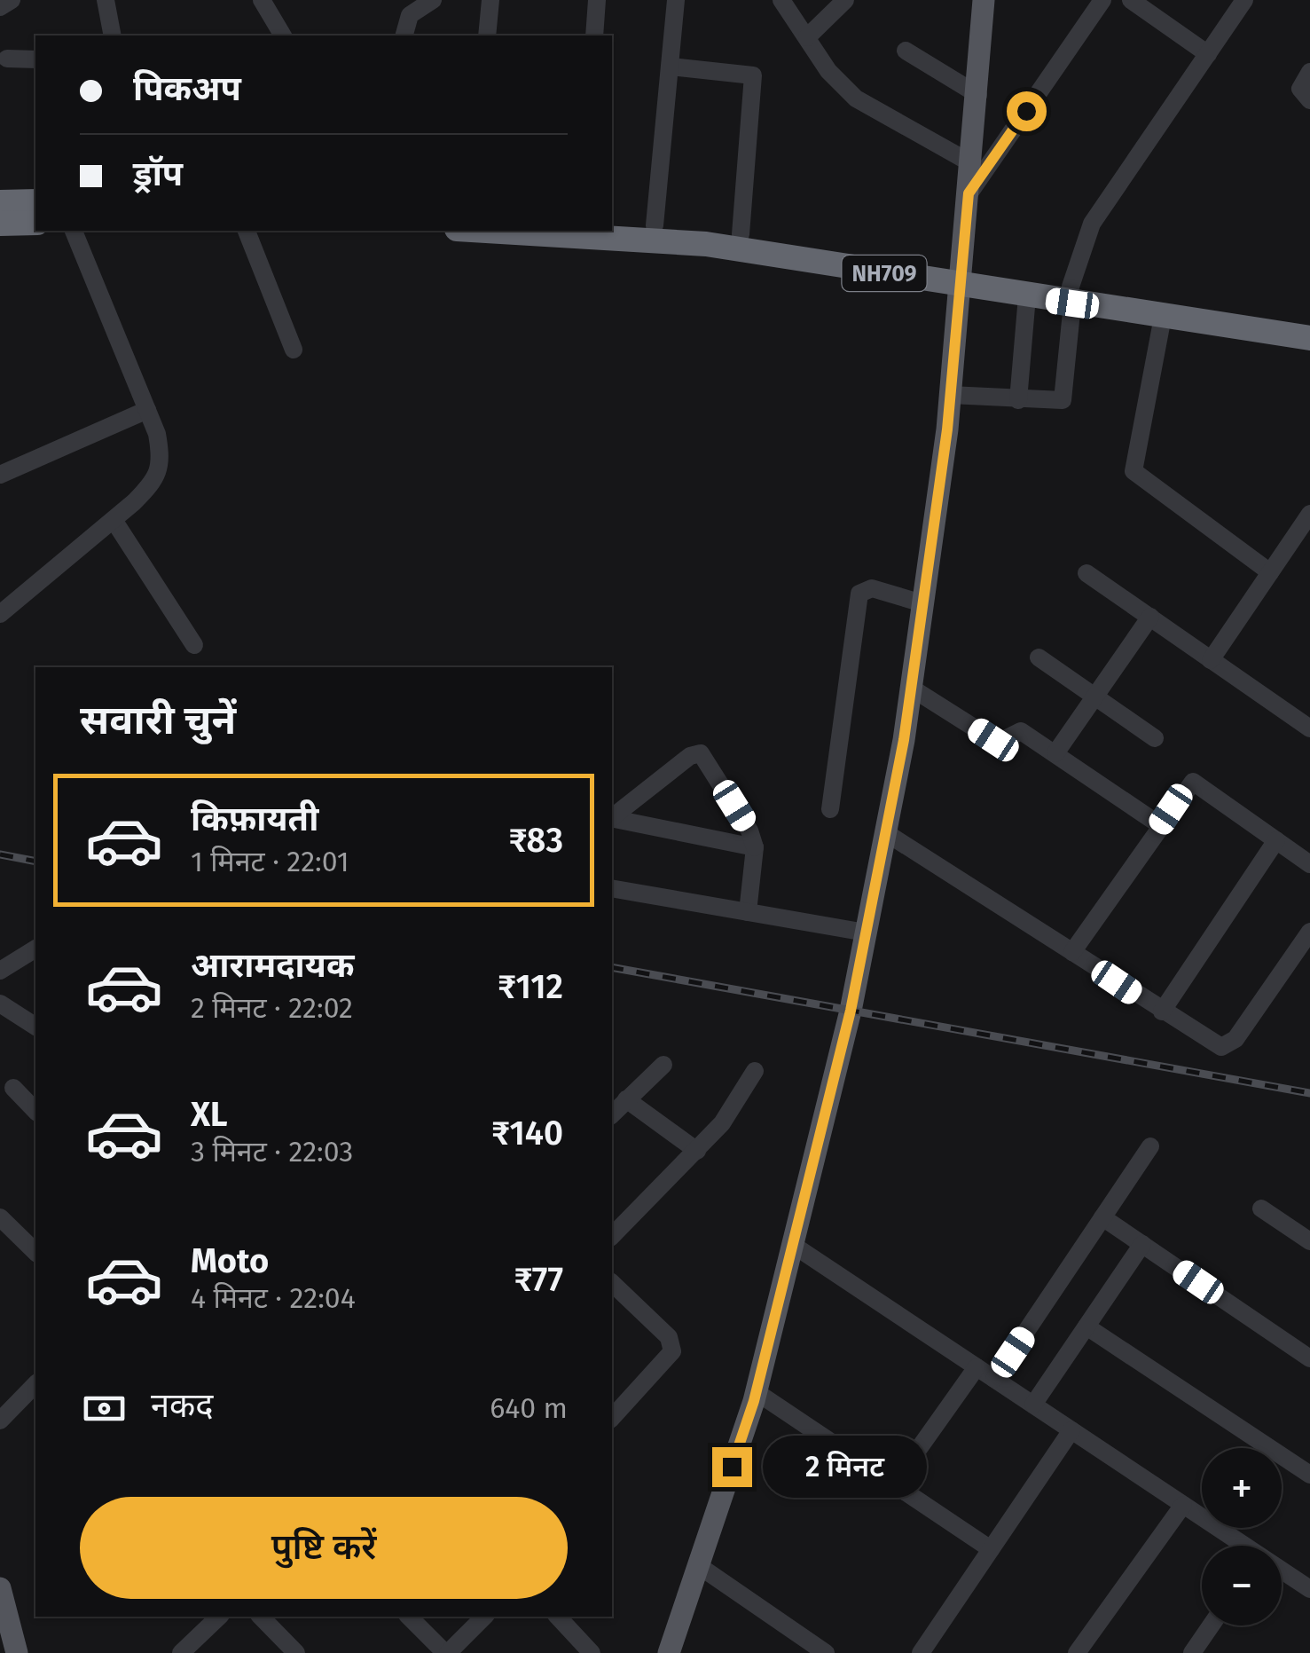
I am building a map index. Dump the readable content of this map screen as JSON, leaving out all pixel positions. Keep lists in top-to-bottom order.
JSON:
{
  "streets": {
    "highway": ["NH709"]
  },
  "page": {
    "banner": ["पिकअप", "ड्रॉप"],
    "heading": "सवारी चुनें",
    "list": [
      {
        "name": "किफ़ायती",
        "note": "1 मिनट · 22:01",
        "value": "₹83"
      },
      {
        "name": "आरामदायक",
        "note": "2 मिनट · 22:02",
        "value": "₹112"
      },
      {
        "name": "XL",
        "note": "3 मिनट · 22:03",
        "value": "₹140"
      },
      {
        "name": "Moto",
        "note": "4 मिनट · 22:04",
        "value": "₹77"
      }
    ],
    "pay": ["नकद", "640 m"],
    "bubble": "2 मिनट",
    "map_buttons": ["+", "−"],
    "buttons": "पुष्टि करें"
  }
}
